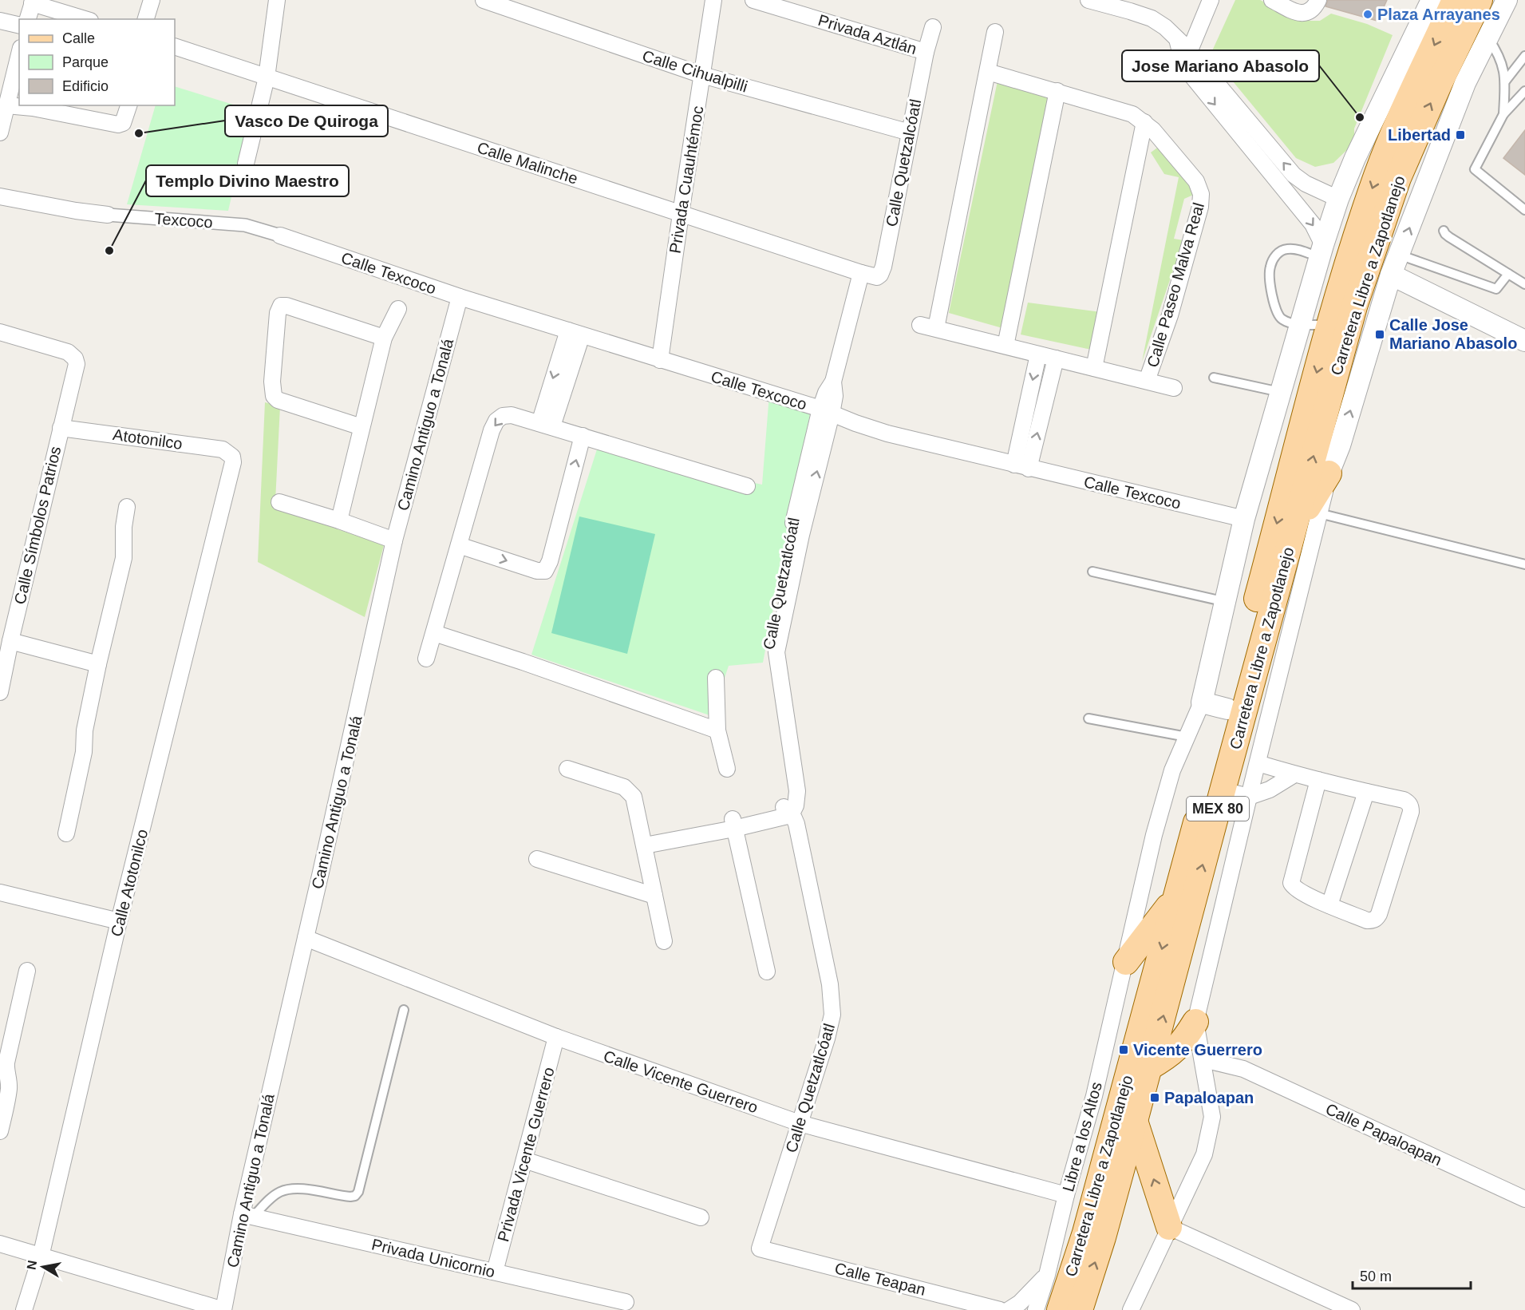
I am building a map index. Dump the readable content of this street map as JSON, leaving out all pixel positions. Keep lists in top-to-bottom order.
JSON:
{
  "streets": {
    "main road": ["Carretera Libre a Zapotlanejo", "MEX 80"],
    "street": [
      "Privada Aztlán",
      "Calle Cihualpilli",
      "Calle Malinche",
      "Calle Quetzalcóatl",
      "Privada Cuauhtémoc",
      "Texcoco",
      "Calle Texcoco",
      "Calle Paseo Malva Real",
      "Camino Antiguo a Tonalá",
      "Atotonilco",
      "Calle Símbolos Patrios",
      "Calle Quetzatlcóatl",
      "Calle Atotonilco",
      "Calle Vicente Guerrero",
      "Calle Papaloapan",
      "Libre a los Altos",
      "Privada Vicente Guerrero",
      "Privada Unicornio",
      "Calle Teapan"
    ]
  },
  "crossings": [
    ["Privada Aztlán", "Calle Quetzalcóatl"],
    ["Calle Cihualpilli", "Calle Quetzalcóatl"],
    ["Calle Cihualpilli", "Privada Cuauhtémoc"],
    ["Calle Malinche", "Calle Quetzalcóatl"],
    ["Calle Malinche", "Privada Cuauhtémoc"],
    ["Calle Malinche", "Calle Quetzatlcóatl"],
    ["Privada Cuauhtémoc", "Calle Texcoco"],
    ["Texcoco", "Calle Texcoco"],
    ["Calle Texcoco", "Carretera Libre a Zapotlanejo"],
    ["Calle Texcoco", "Camino Antiguo a Tonalá"],
    ["Calle Texcoco", "Calle Quetzatlcóatl"],
    ["Carretera Libre a Zapotlanejo", "Libre a los Altos"],
    ["Camino Antiguo a Tonalá", "Calle Vicente Guerrero"],
    ["Camino Antiguo a Tonalá", "Privada Unicornio"],
    ["Atotonilco", "Calle Símbolos Patrios"],
    ["Atotonilco", "Calle Atotonilco"],
    ["Calle Quetzatlcóatl", "Calle Vicente Guerrero"],
    ["Calle Quetzatlcóatl", "Calle Teapan"],
    ["Calle Vicente Guerrero", "Libre a los Altos"],
    ["Calle Vicente Guerrero", "Privada Vicente Guerrero"],
    ["Privada Vicente Guerrero", "Privada Unicornio"]
  ],
  "places": {
    "other": [
      "Plaza Arrayanes",
      "Jose Mariano Abasolo",
      "Vasco De Quiroga",
      "Templo Divino Maestro"
    ],
    "transit": [
      "Libertad",
      "Calle Jose Mariano Abasolo",
      "Vicente Guerrero",
      "Papaloapan"
    ]
  },
  "legend": ["Calle", "Parque", "Edificio"],
  "scale_bar": "50 m",
  "north": "left"
}
